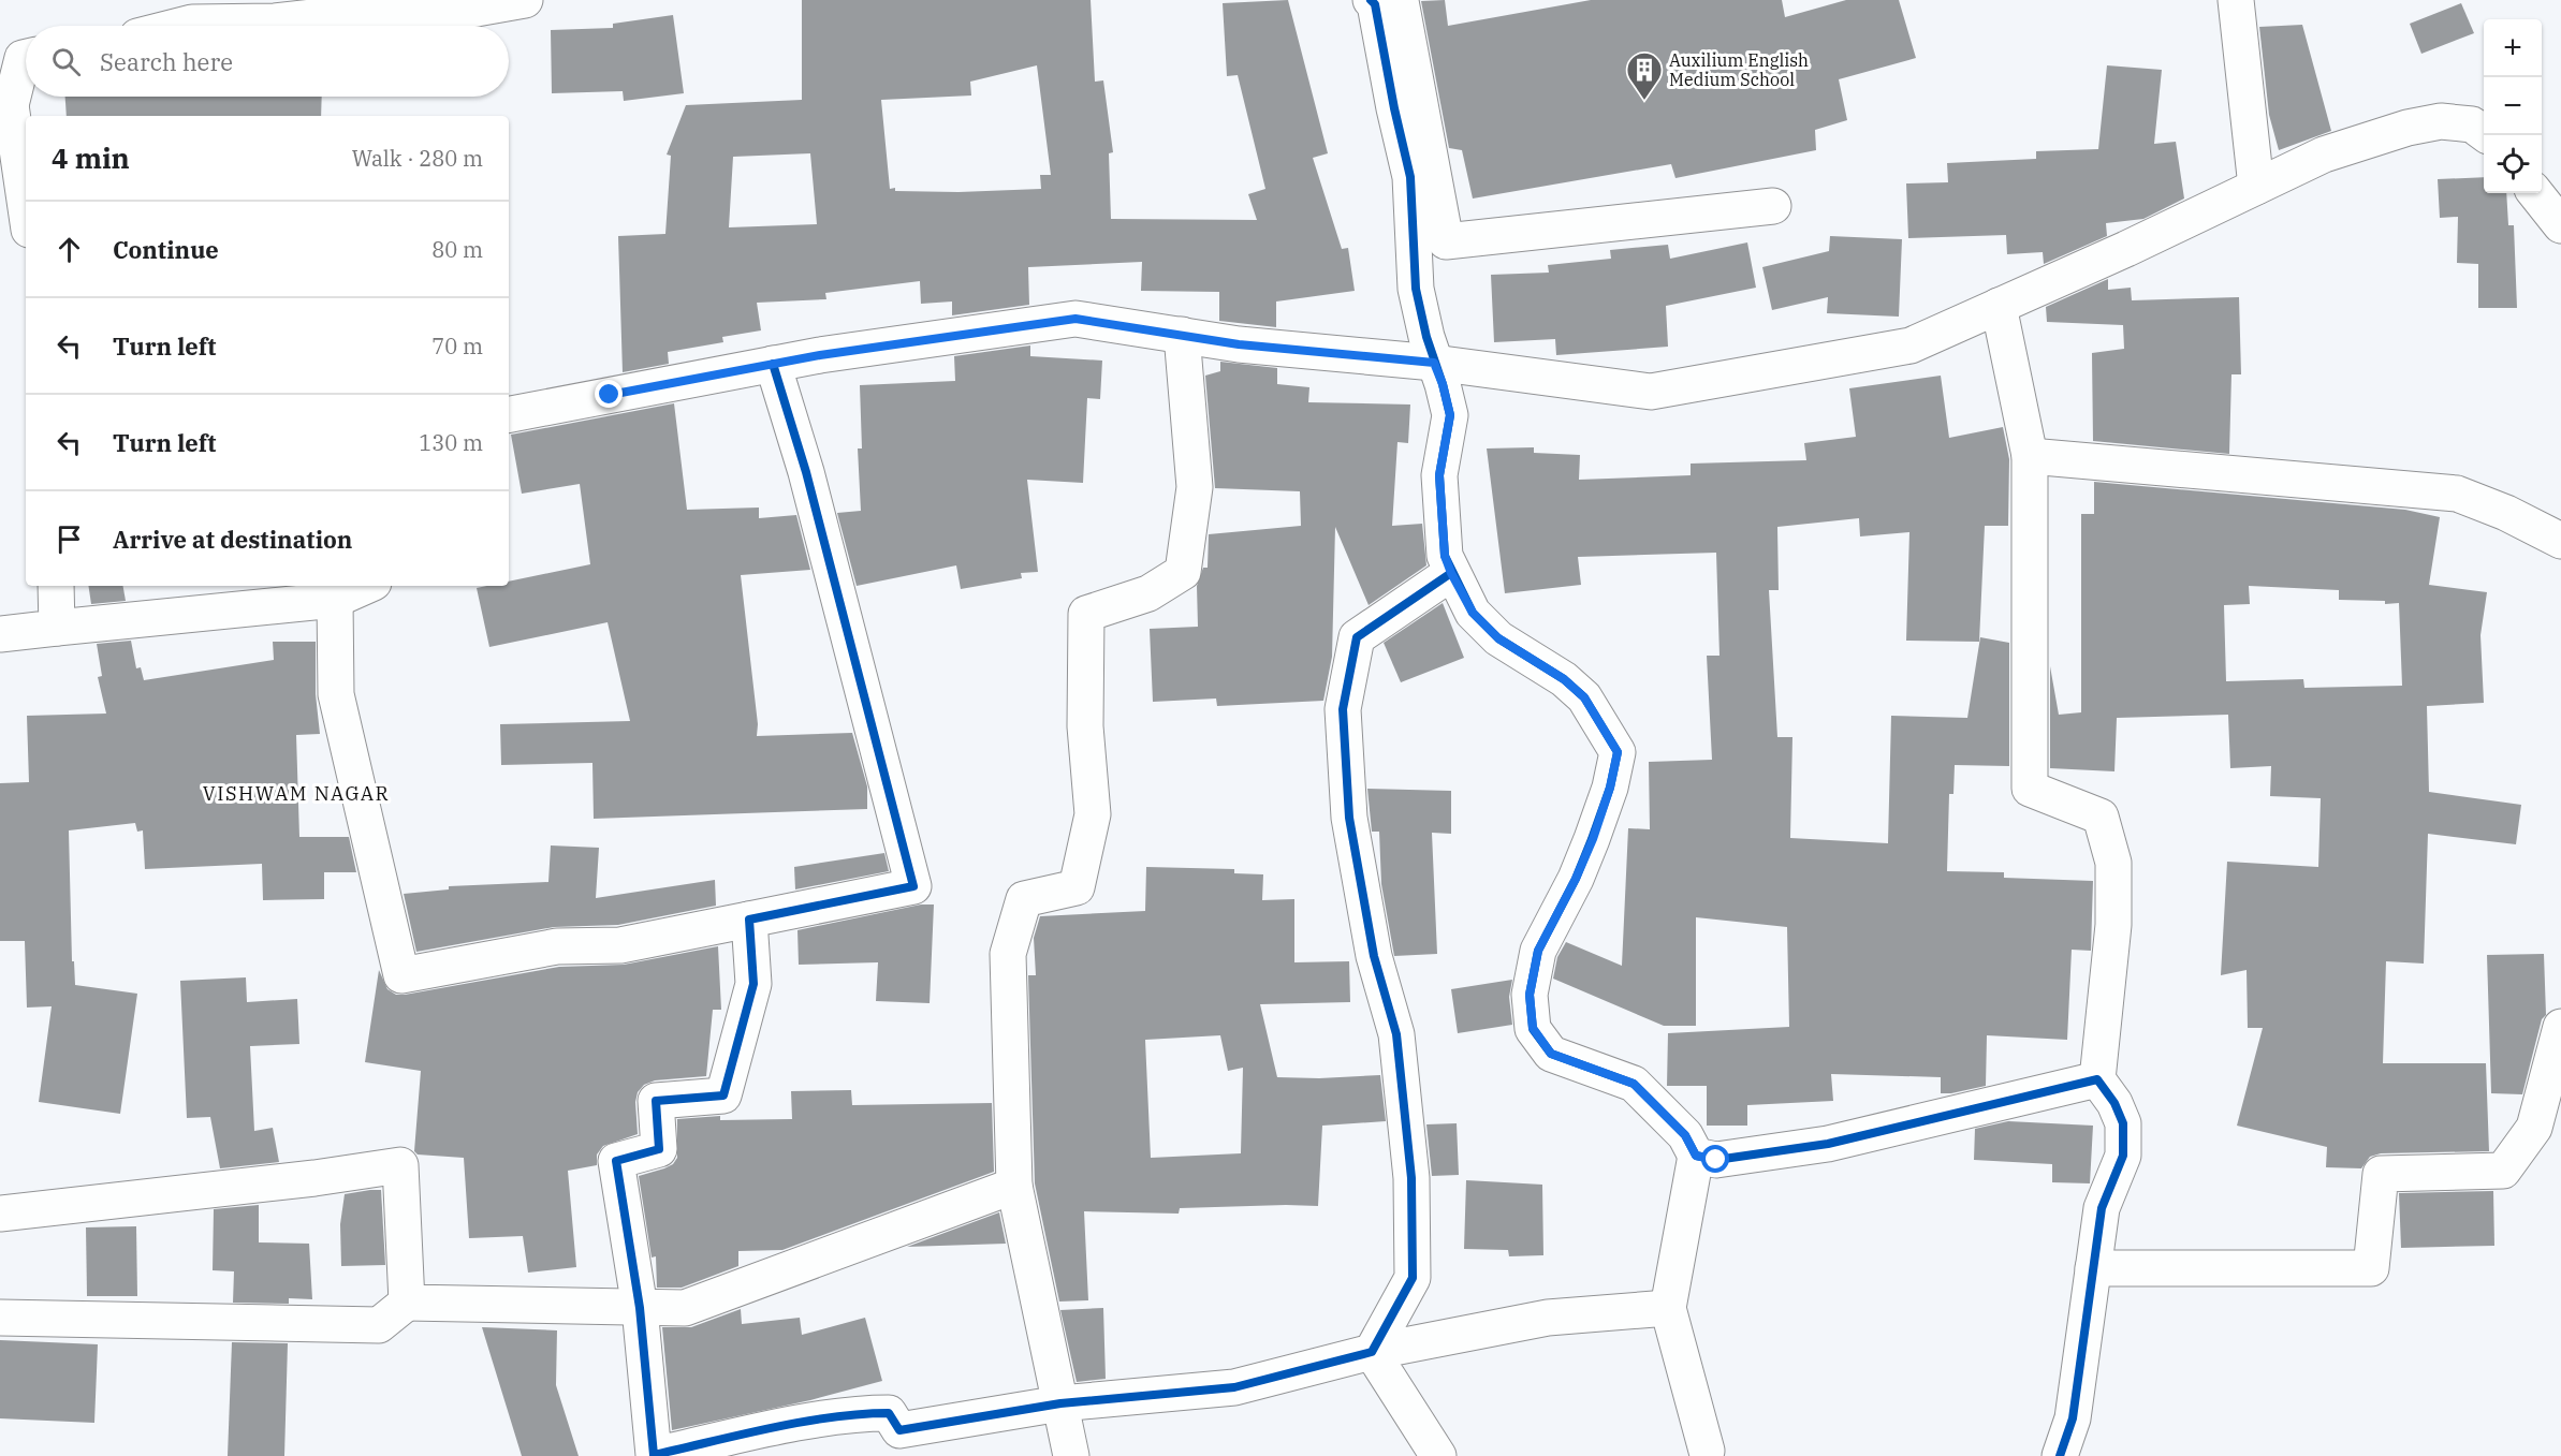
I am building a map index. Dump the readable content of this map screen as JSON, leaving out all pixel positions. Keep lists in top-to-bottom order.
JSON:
{
  "districts": ["VISHWAM NAGAR"],
  "places": {
    "building": ["Auxilium English Medium School"]
  },
  "page": {
    "map_buttons": ["+", "−"],
    "search": "Search here",
    "heading": ["4 min", "Walk · 280 m"],
    "list": [
      ["Continue", "80 m"],
      ["Turn left", "70 m"],
      ["Turn left", "130 m"],
      "Arrive at destination"
    ]
  }
}
